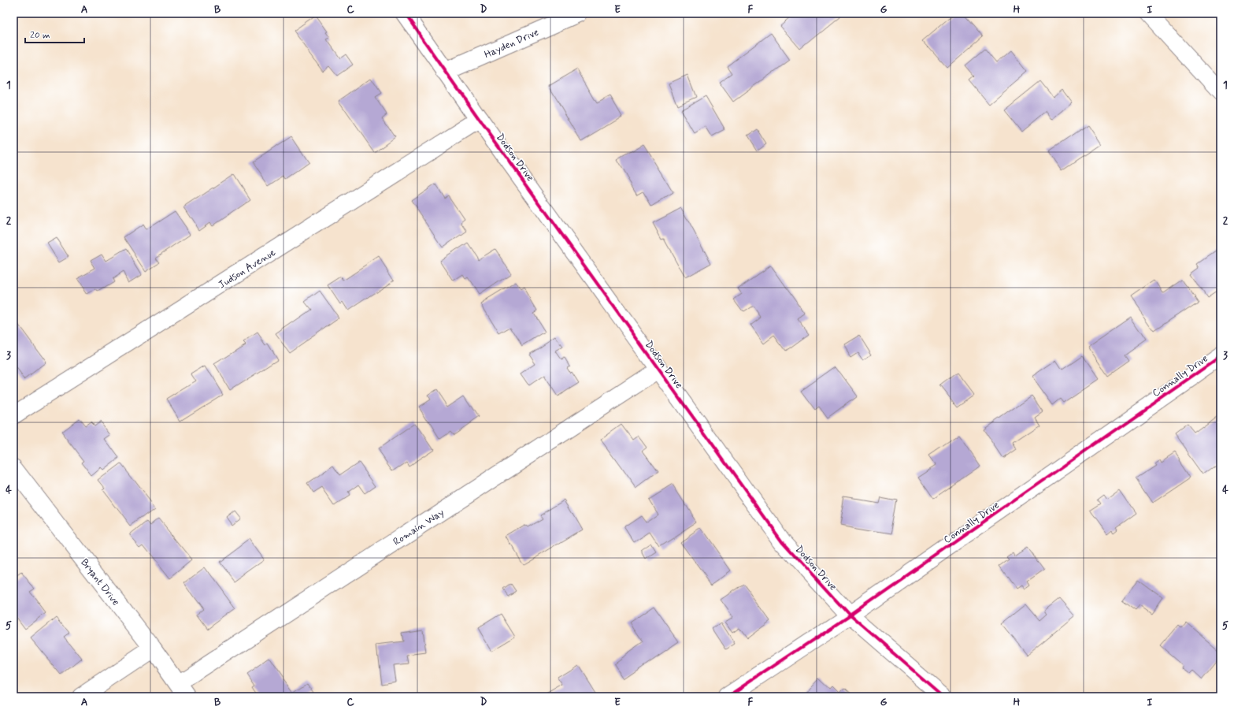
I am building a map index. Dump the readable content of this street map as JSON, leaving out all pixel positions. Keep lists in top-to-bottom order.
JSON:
{
  "streets": {
    "street": [
      "Hayden Drive",
      "Dodson Drive",
      "Judson Avenue",
      "Connally Drive",
      "Romain Way",
      "Bryant Drive"
    ]
  },
  "crossings": [
    ["Hayden Drive", "Dodson Drive"],
    ["Dodson Drive", "Judson Avenue"],
    ["Dodson Drive", "Connally Drive"],
    ["Dodson Drive", "Romain Way"],
    ["Romain Way", "Bryant Drive"]
  ],
  "scale_bar": "20 m",
  "grid": {
    "columns": [
      "A",
      "B",
      "C",
      "D",
      "E",
      "F",
      "G",
      "H",
      "I"
    ],
    "rows": [
      "1",
      "2",
      "3",
      "4",
      "5"
    ]
  }
}
